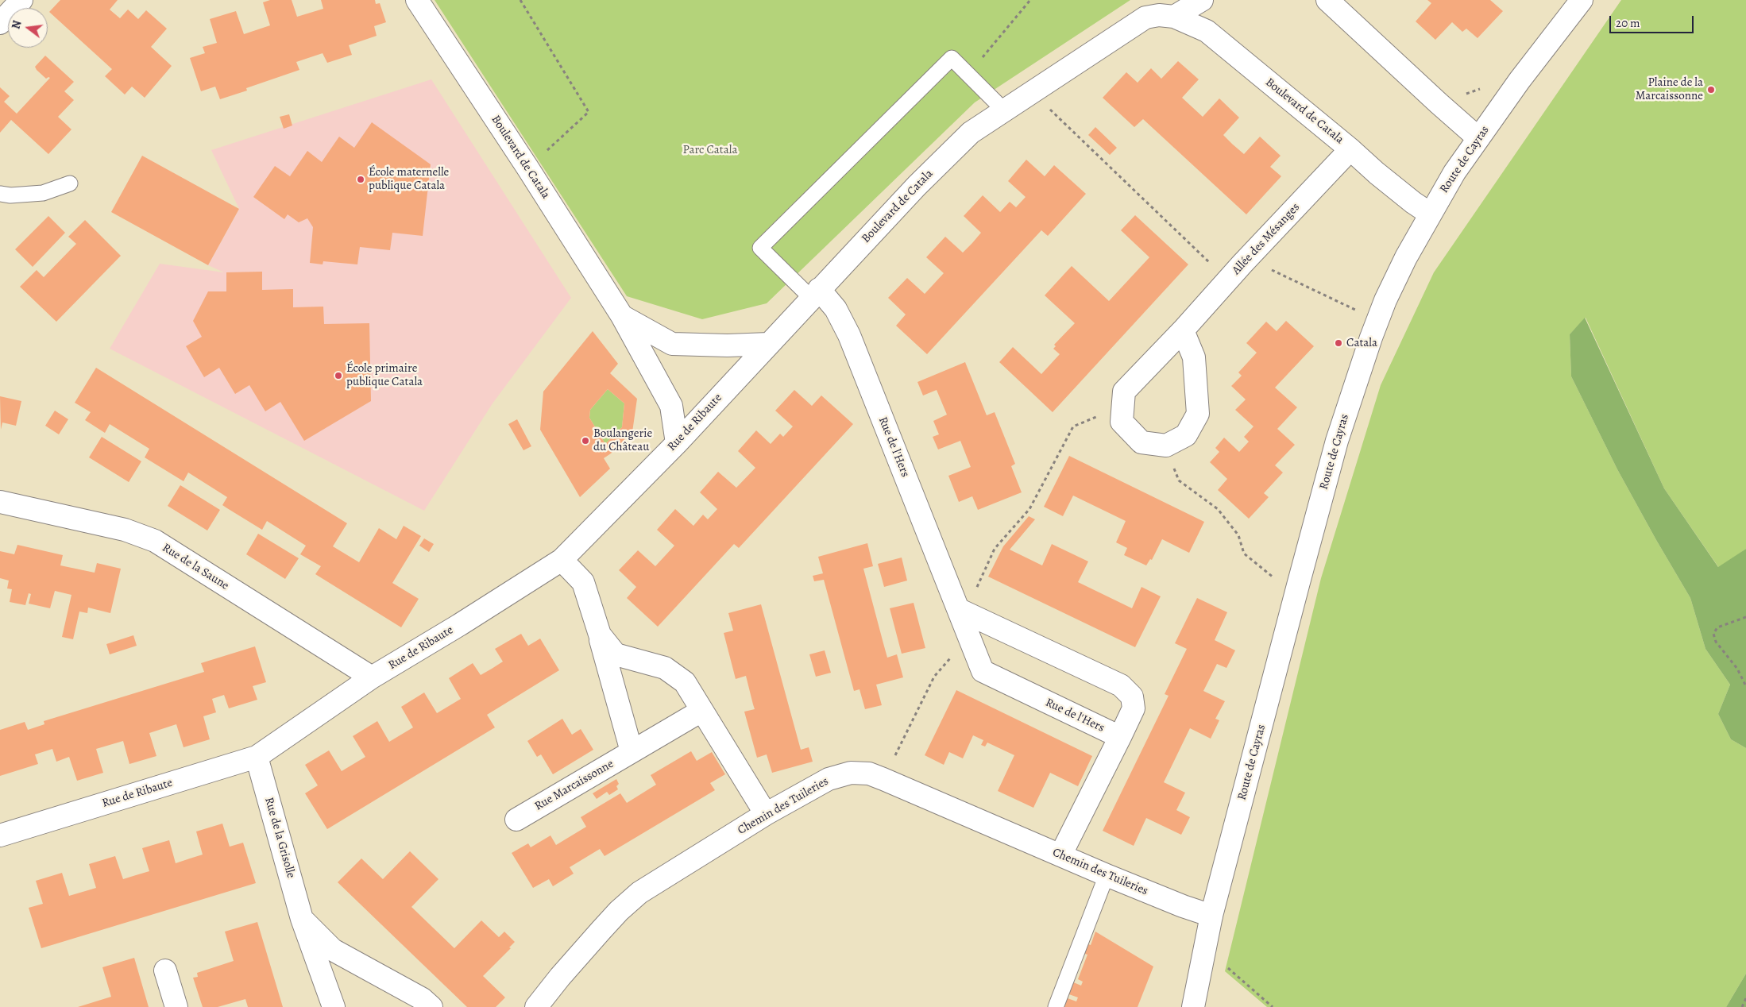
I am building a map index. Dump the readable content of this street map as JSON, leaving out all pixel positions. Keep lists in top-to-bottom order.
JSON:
{
  "streets": {
    "street": [
      "Boulevard de Catala",
      "Route de Cayras",
      "Allée des Mésanges",
      "Rue de Ribaute",
      "Rue de l'Hers",
      "Rue de la Saune",
      "Rue Marcaissonne",
      "Chemin des Tuileries",
      "Rue de la Grisolle"
    ]
  },
  "crossings": [
    ["Boulevard de Catala", "Route de Cayras"],
    ["Boulevard de Catala", "Allée des Mésanges"],
    ["Boulevard de Catala", "Rue de Ribaute"],
    ["Boulevard de Catala", "Rue de l'Hers"],
    ["Route de Cayras", "Chemin des Tuileries"],
    ["Rue de Ribaute", "Rue de la Saune"],
    ["Rue de Ribaute", "Rue de la Grisolle"],
    ["Rue de l'Hers", "Chemin des Tuileries"]
  ],
  "parks": ["Parc Catala"],
  "places": [
    "Plaine de la Marcaissonne",
    "École maternelle publique Catala",
    "Catala",
    "École primaire publique Catala",
    "Boulangerie du Château"
  ],
  "scale_bar": "20 m",
  "north": "left"
}
